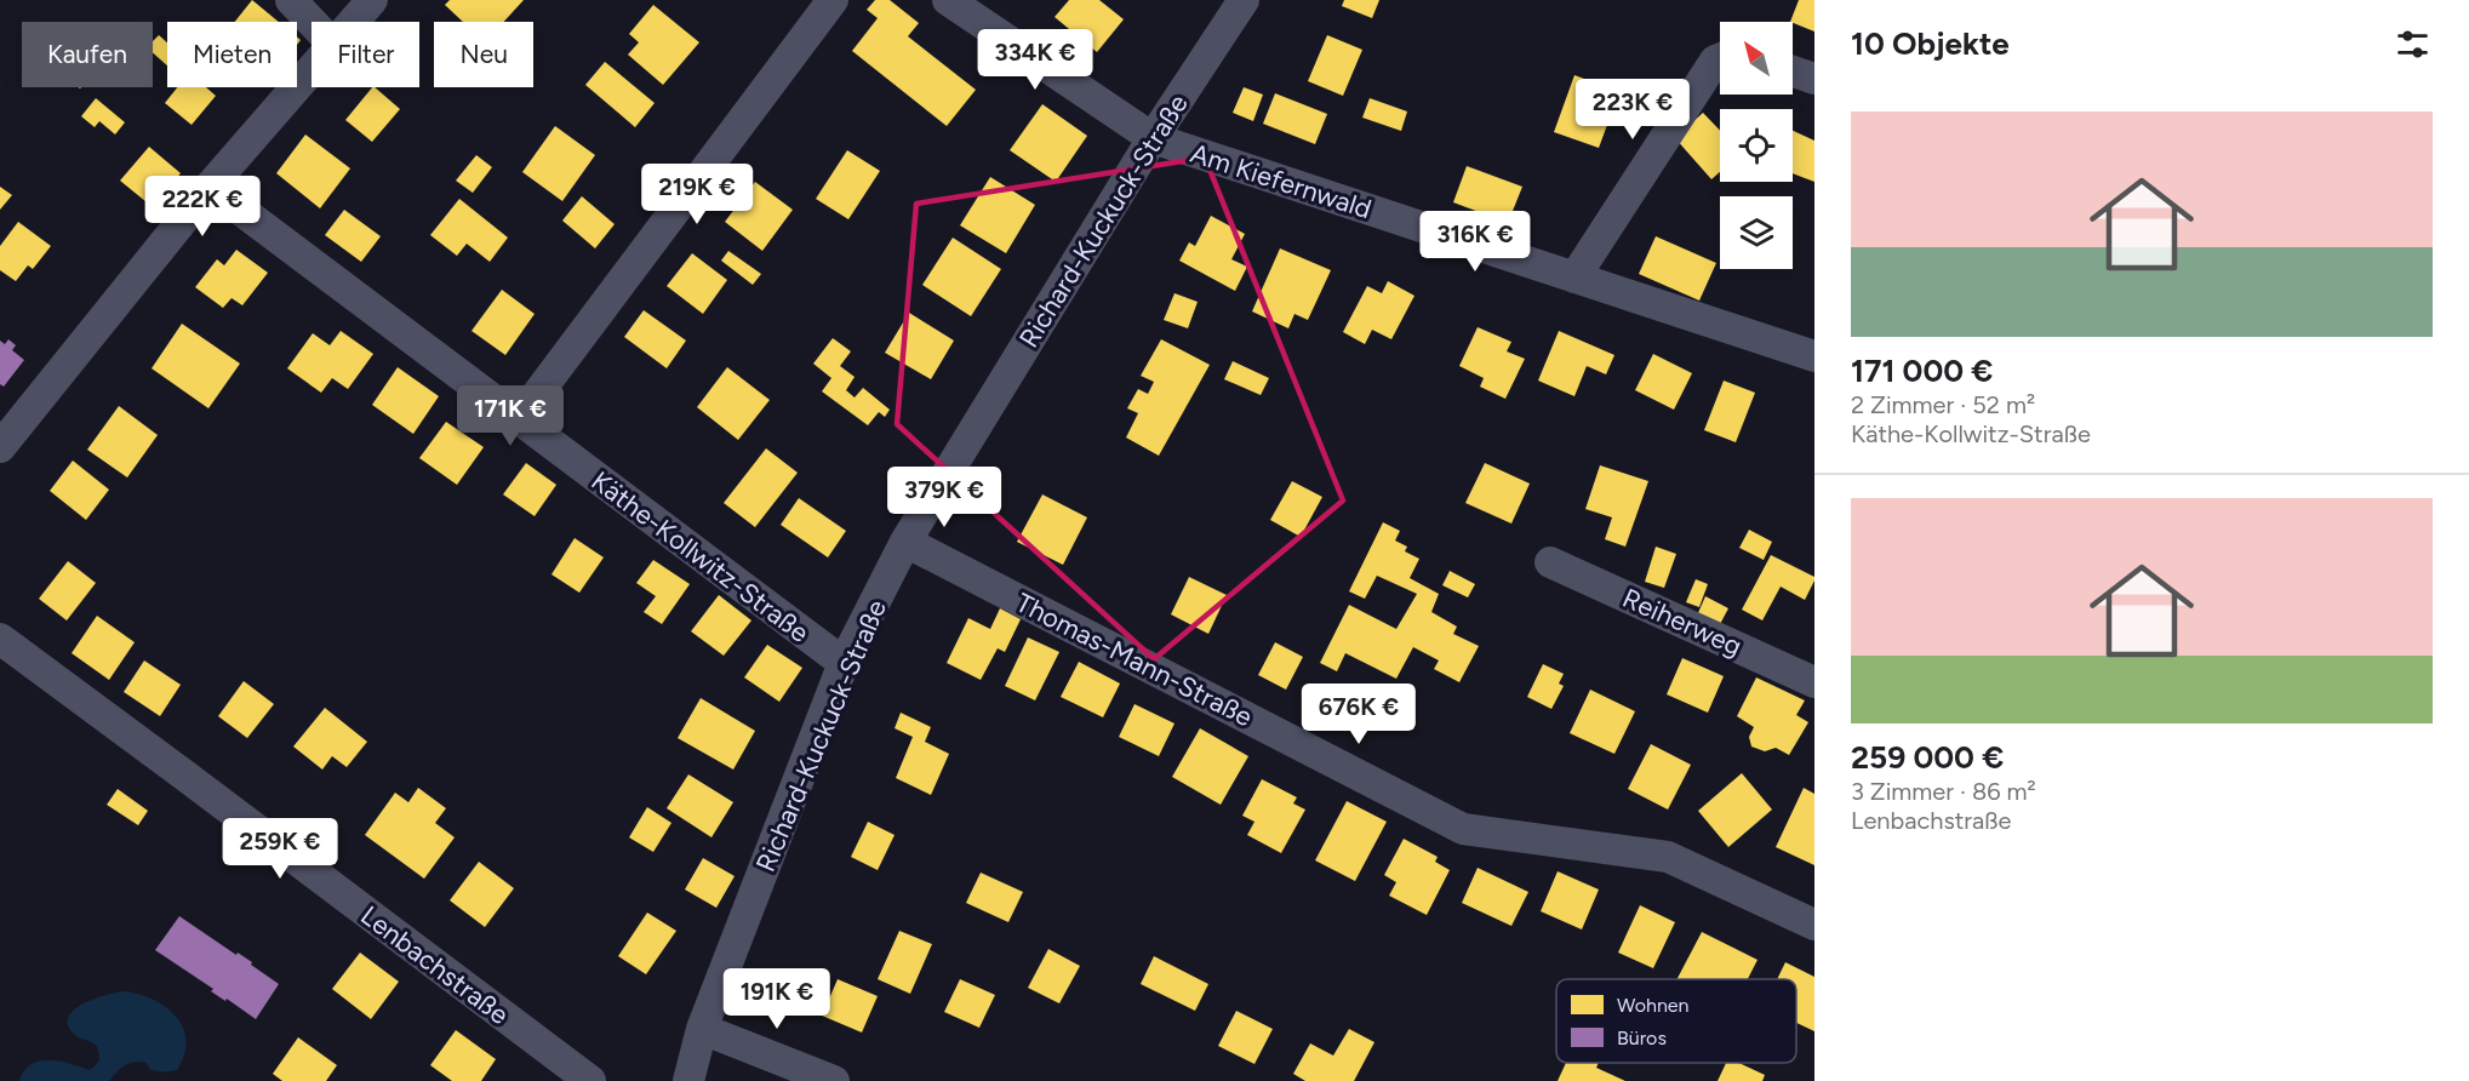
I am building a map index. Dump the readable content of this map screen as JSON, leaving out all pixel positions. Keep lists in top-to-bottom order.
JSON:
{
  "streets": {
    "street": [
      "Am Kiefernwald",
      "Richard-Kuckuck-Straße",
      "Käthe-Kollwitz-Straße",
      "Reiherweg",
      "Thomas-Mann-Straße",
      "Lenbachstraße"
    ]
  },
  "crossings": [
    ["Am Kiefernwald", "Richard-Kuckuck-Straße"],
    ["Richard-Kuckuck-Straße", "Käthe-Kollwitz-Straße"],
    ["Richard-Kuckuck-Straße", "Thomas-Mann-Straße"]
  ],
  "legend": ["Wohnen", "Büros"],
  "north": "top left",
  "page": {
    "heading": "10 Objekte",
    "chip": [
      "Kaufen",
      "Mieten",
      "Filter",
      "Neu"
    ],
    "price": [
      "334K €",
      "223K €",
      "219K €",
      "222K €",
      "316K €",
      "171K €",
      "379K €",
      "676K €",
      "259K €",
      "191K €"
    ],
    "list": [
      {
        "name": "171 000 €",
        "note": "2 Zimmer · 52 m² · Käthe-Kollwitz-Straße"
      },
      {
        "name": "259 000 €",
        "note": "3 Zimmer · 86 m² · Lenbachstraße"
      }
    ]
  }
}
